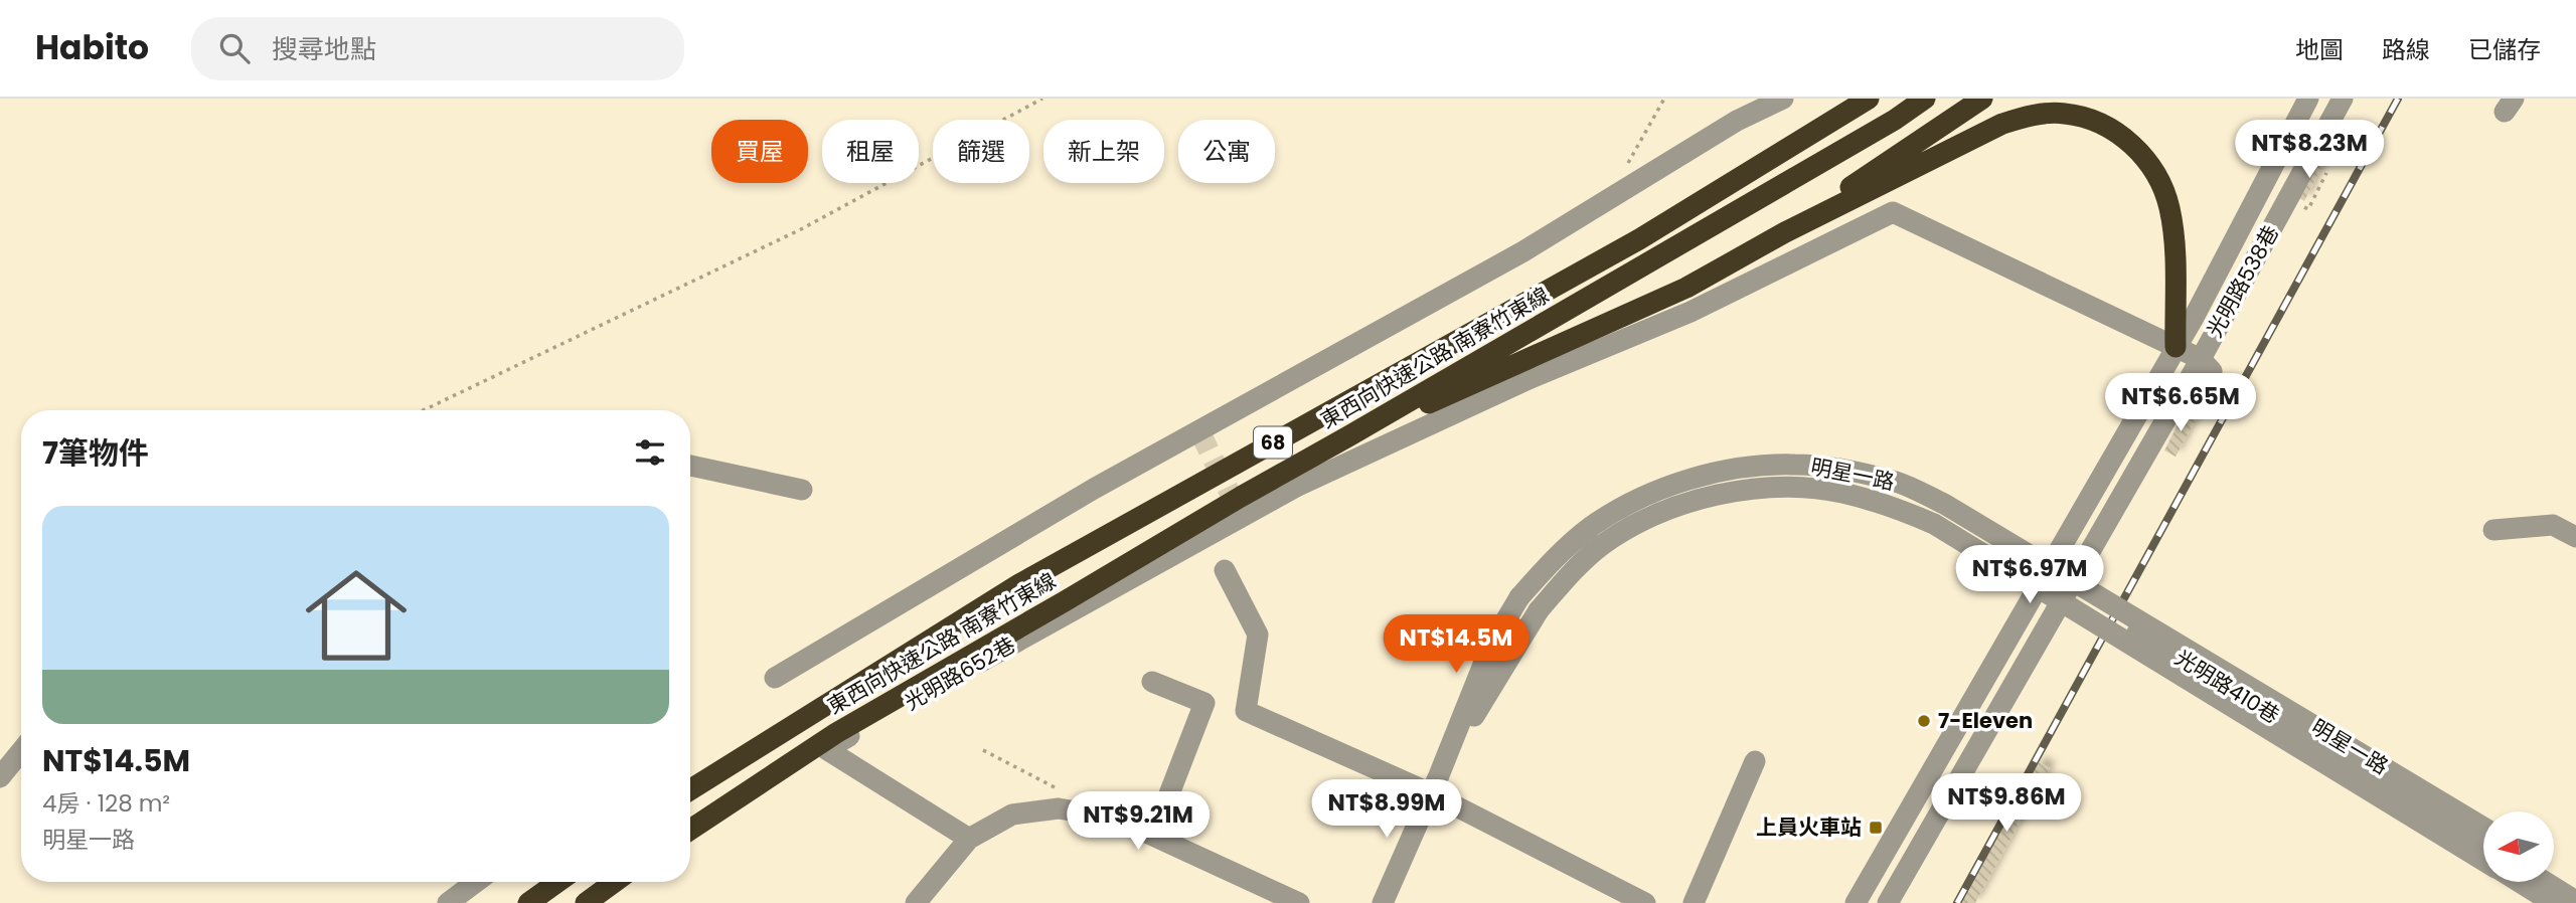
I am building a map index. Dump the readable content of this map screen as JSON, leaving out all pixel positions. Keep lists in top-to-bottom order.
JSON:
{
  "streets": {
    "highway": ["東西向快速公路 南寮竹東線", "68"],
    "street": [
      "光明路538巷",
      "明星一路",
      "光明路652巷",
      "光明路410巷"
    ]
  },
  "crossings": [
    ["光明路538巷", "光明路652巷"]
  ],
  "places": {
    "other": ["7-Eleven"],
    "transit": ["上員火車站"]
  },
  "north": "left",
  "page": {
    "header": "Habito",
    "search": "搜尋地點",
    "nav": ["地圖", "路線", "已儲存"],
    "price": [
      "NT$8.23M",
      "NT$6.65M",
      "NT$6.97M",
      "NT$14.5M",
      "NT$9.86M",
      "NT$8.99M",
      "NT$9.21M"
    ],
    "chip": [
      "買屋",
      "租屋",
      "篩選",
      "新上架",
      "公寓"
    ],
    "heading": "7筆物件",
    "list": [
      {
        "name": "NT$14.5M",
        "note": "4房 · 128 m² · 明星一路"
      }
    ]
  }
}
